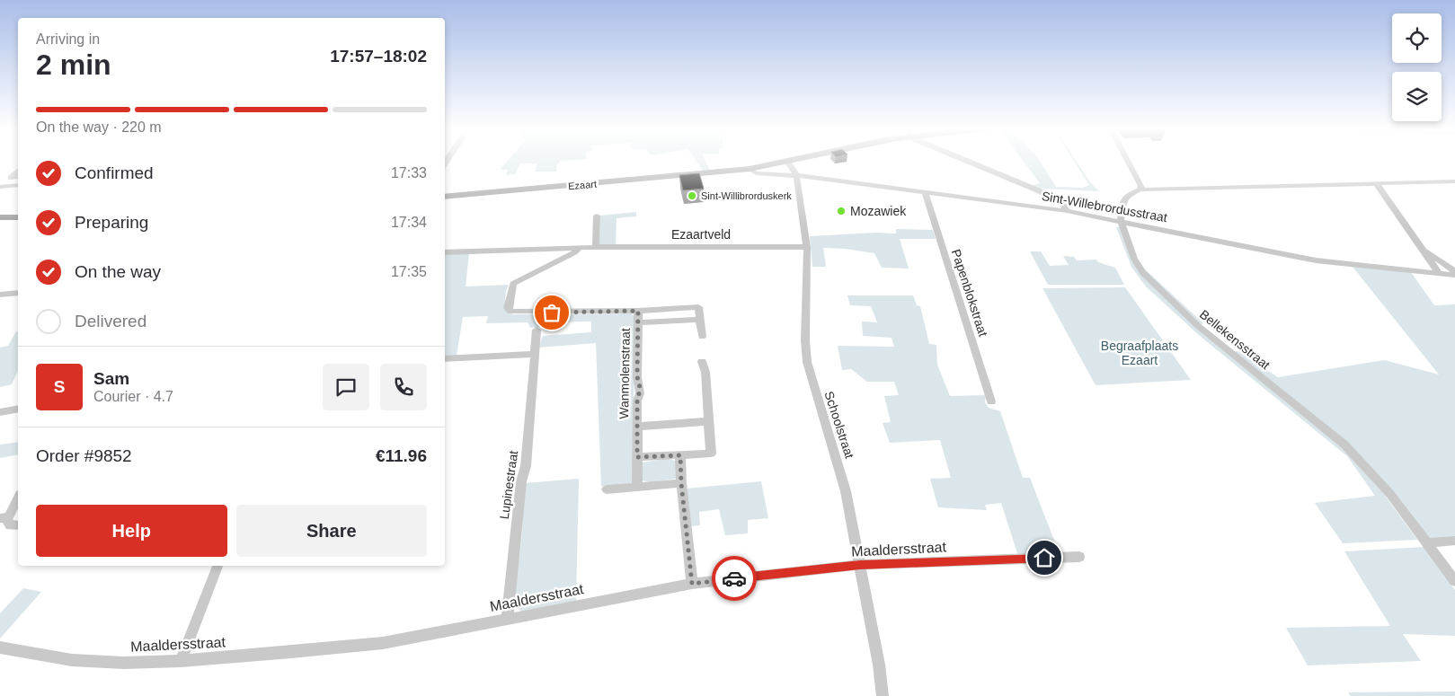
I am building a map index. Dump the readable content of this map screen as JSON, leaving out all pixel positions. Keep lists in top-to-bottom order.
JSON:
{
  "streets": {
    "main road": ["Ezaart"],
    "street": [
      "Sint-Willebrordusstraat",
      "Ezaartveld",
      "Papenblokstraat",
      "Bellekensstraat",
      "Wanmolenstraat",
      "Schoolstraat",
      "Lupinestraat",
      "Maaldersstraat"
    ]
  },
  "crossings": [
    ["Ezaart", "Sint-Willebrordusstraat"],
    ["Sint-Willebrordusstraat", "Papenblokstraat"],
    ["Sint-Willebrordusstraat", "Bellekensstraat"],
    ["Sint-Willebrordusstraat", "Schoolstraat"],
    ["Ezaartveld", "Wanmolenstraat"],
    ["Ezaartveld", "Schoolstraat"],
    ["Schoolstraat", "Maaldersstraat"],
    ["Lupinestraat", "Maaldersstraat"]
  ],
  "parks": ["Begraafplaats Ezaart"],
  "places": ["Sint-Willibrorduskerk", "Mozawiek"],
  "page": {
    "heading": ["2 min", "Arriving in", "17:57–18:02"],
    "panel": [
      "Sam",
      "Courier · 4.7",
      "Order #9852",
      "€11.96"
    ],
    "bar": "On the way · 220 m",
    "list": [
      ["Confirmed", "17:33"],
      ["Preparing", "17:34"],
      ["On the way", "17:35"],
      "Delivered"
    ],
    "round": "S",
    "buttons": ["Help", "Share"]
  }
}
